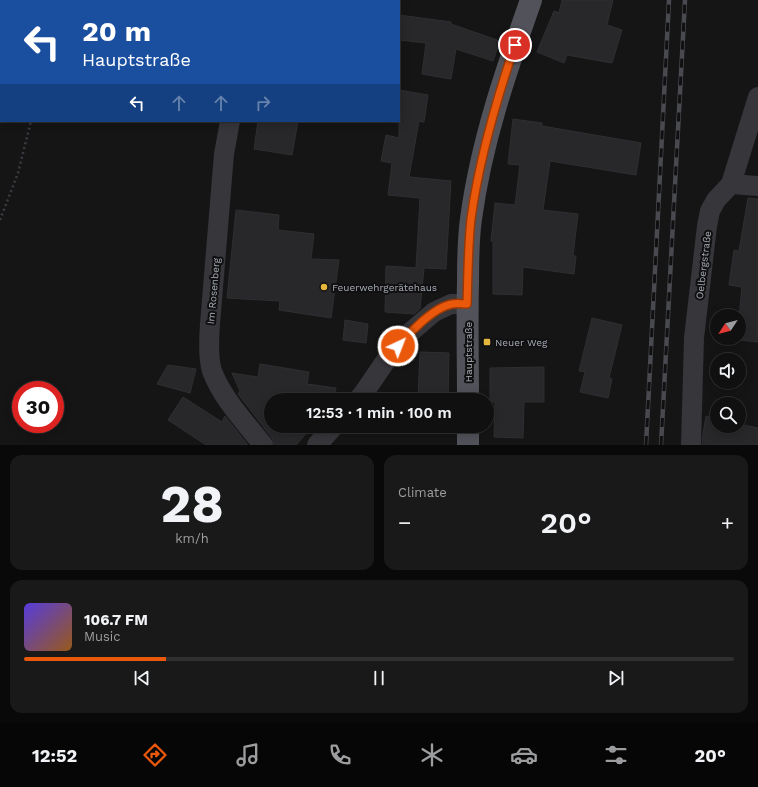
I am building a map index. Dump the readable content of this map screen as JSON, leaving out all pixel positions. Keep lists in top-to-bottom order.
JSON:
{
  "streets": {
    "main road": ["Hauptstraße"],
    "street": ["Oelbergstraße", "Im Rosenberg"]
  },
  "places": {
    "other": ["Feuerwehrgerätehaus"],
    "transit": ["Neuer Weg"]
  },
  "north": "bottom left",
  "page": {
    "turn": ["20 m", "Hauptstraße"],
    "limit": "30",
    "trip": "12:53 · 1 min · 100 m",
    "tile": [
      ["28", "km/h"],
      "Climate"
    ],
    "heat": ["−", "20°", "+"],
    "song": ["106.7 FM", "Music"],
    "tabs": ["12:52", "20°"]
  }
}
